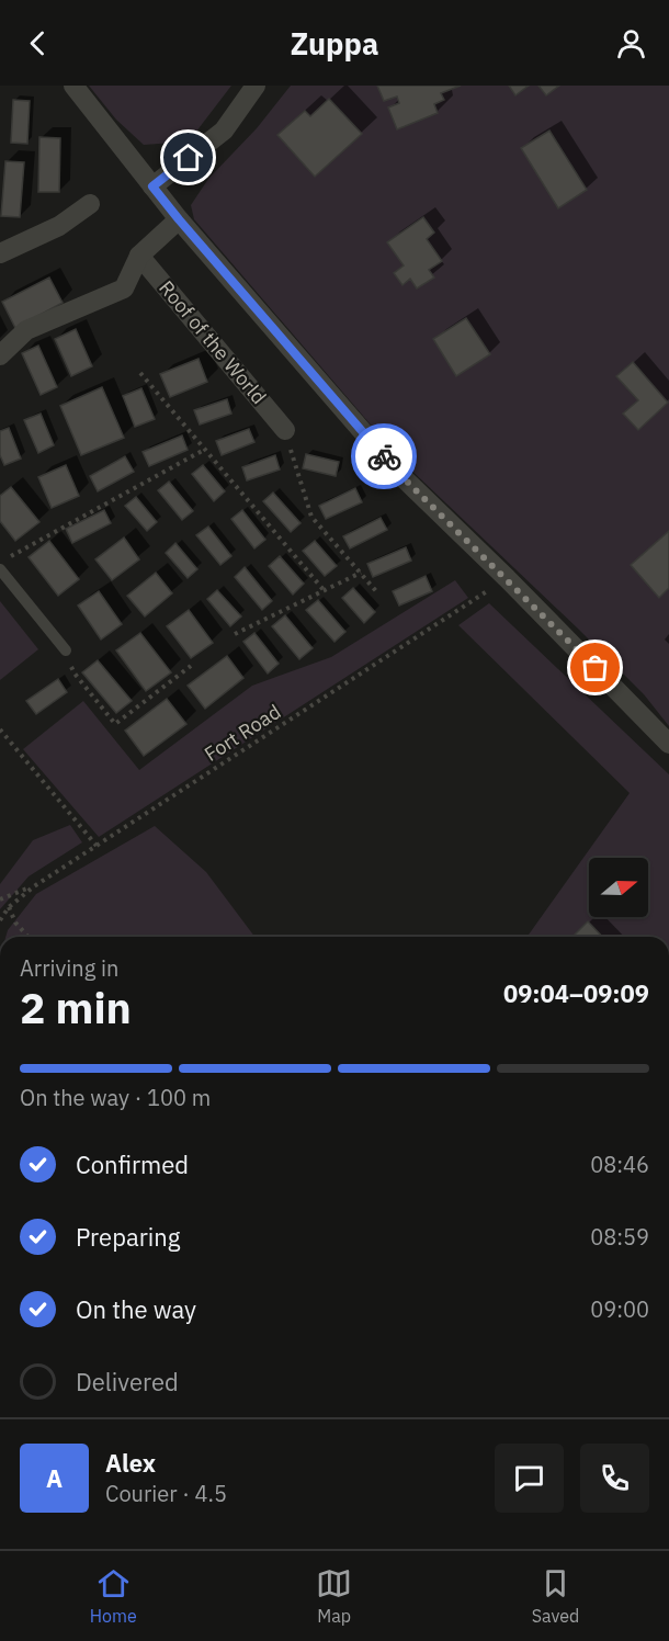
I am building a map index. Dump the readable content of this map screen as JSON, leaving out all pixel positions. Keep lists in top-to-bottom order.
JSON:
{
  "streets": {
    "street": ["Roof of the World"],
    "path": ["Fort Road"]
  },
  "north": "right",
  "page": {
    "header": "Zuppa",
    "heading": ["2 min", "Arriving in", "09:04–09:09"],
    "panel": ["Alex", "Courier · 4.5"],
    "bar": "On the way · 100 m",
    "list": [
      ["Confirmed", "08:46"],
      ["Preparing", "08:59"],
      ["On the way", "09:00"],
      "Delivered"
    ],
    "round": "A",
    "tabs": ["Home", "Map", "Saved"]
  }
}
